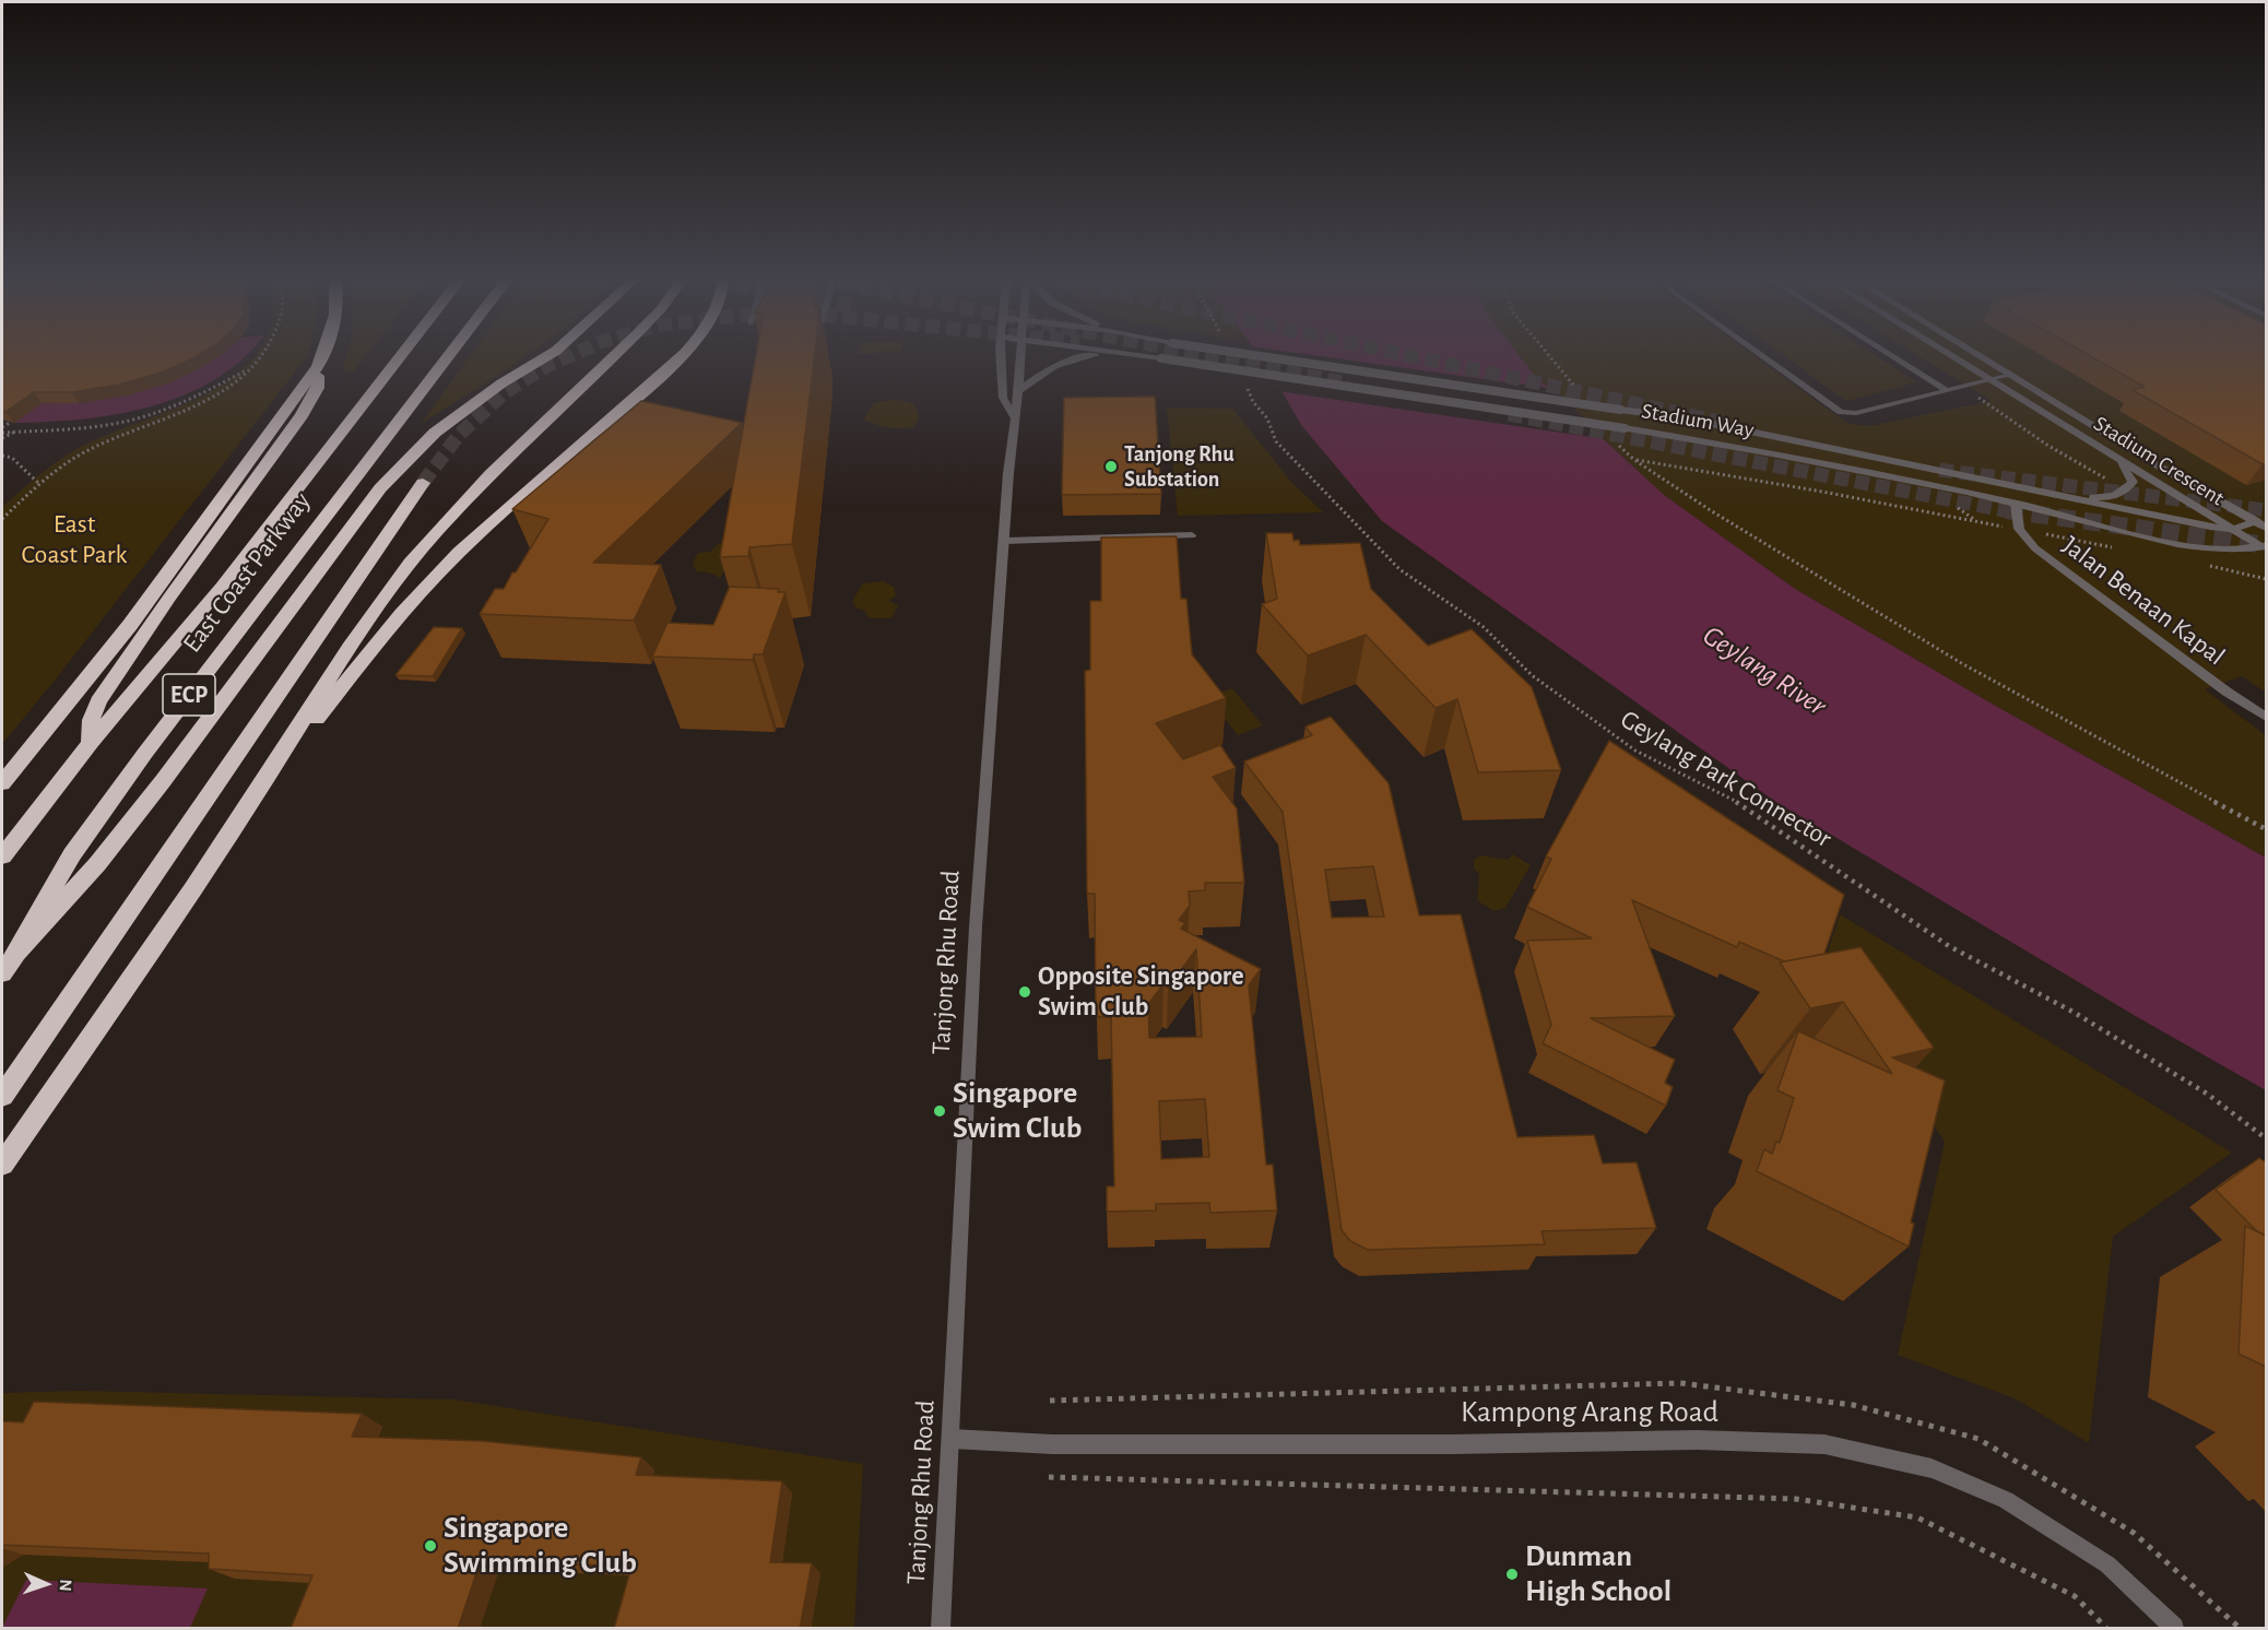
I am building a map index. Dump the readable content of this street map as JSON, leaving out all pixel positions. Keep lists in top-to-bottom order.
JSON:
{
  "streets": {
    "highway": ["East Coast Parkway", "ECP"],
    "street": [
      "Stadium Way",
      "Stadium Crescent",
      "Jalan Benaan Kapal",
      "Tanjong Rhu Road",
      "Kampong Arang Road"
    ],
    "path": ["Geylang Park Connector"]
  },
  "crossings": [
    ["Stadium Way", "Stadium Crescent"],
    ["Tanjong Rhu Road", "Kampong Arang Road"]
  ],
  "water": ["Geylang River"],
  "parks": ["East Coast Park"],
  "places": [
    "Tanjong Rhu Substation",
    "Opposite Singapore Swim Club",
    "Singapore Swim Club",
    "Singapore Swimming Club",
    "Dunman High School"
  ],
  "north": "right"
}
